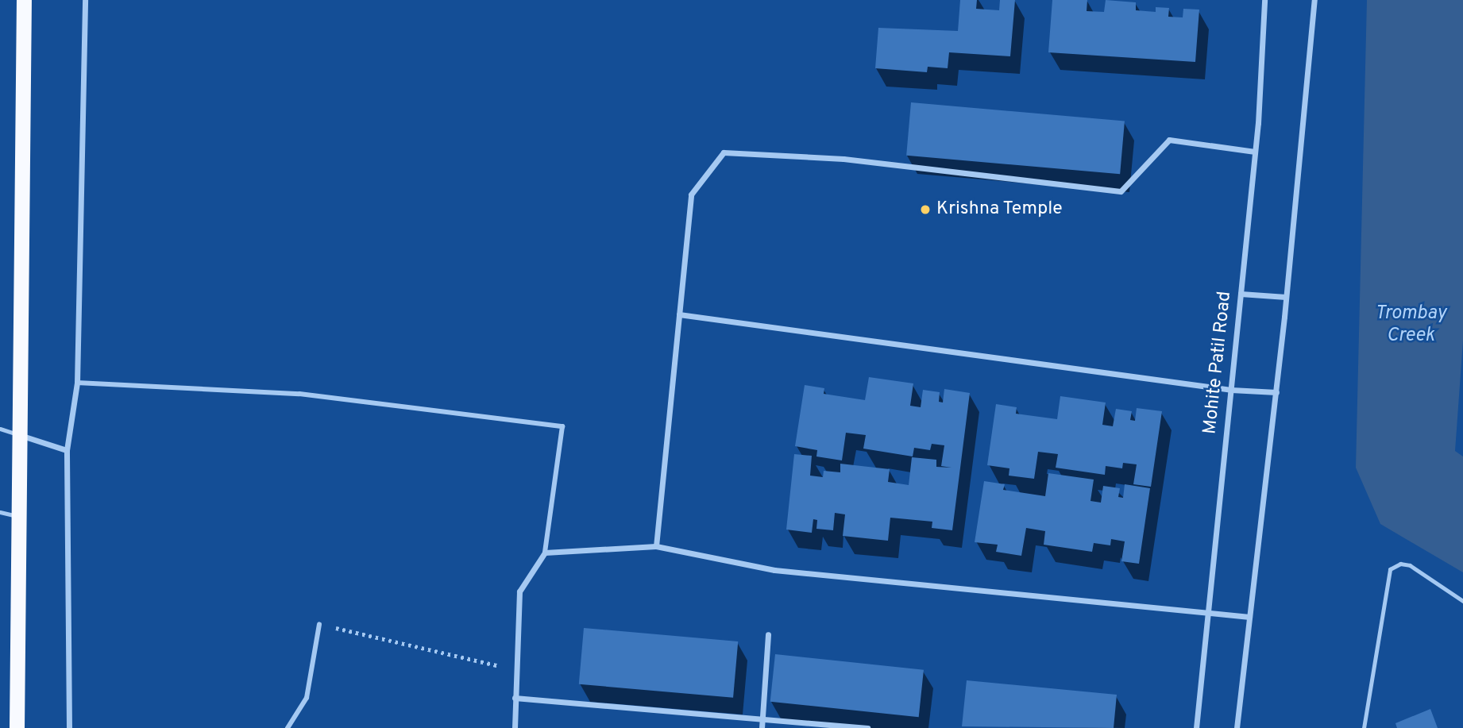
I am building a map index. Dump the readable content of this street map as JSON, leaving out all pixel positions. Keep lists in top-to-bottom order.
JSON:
{
  "streets": {
    "street": ["Mohite Patil Road"]
  },
  "water": ["Trombay Creek"],
  "places": ["Krishna Temple"]
}
